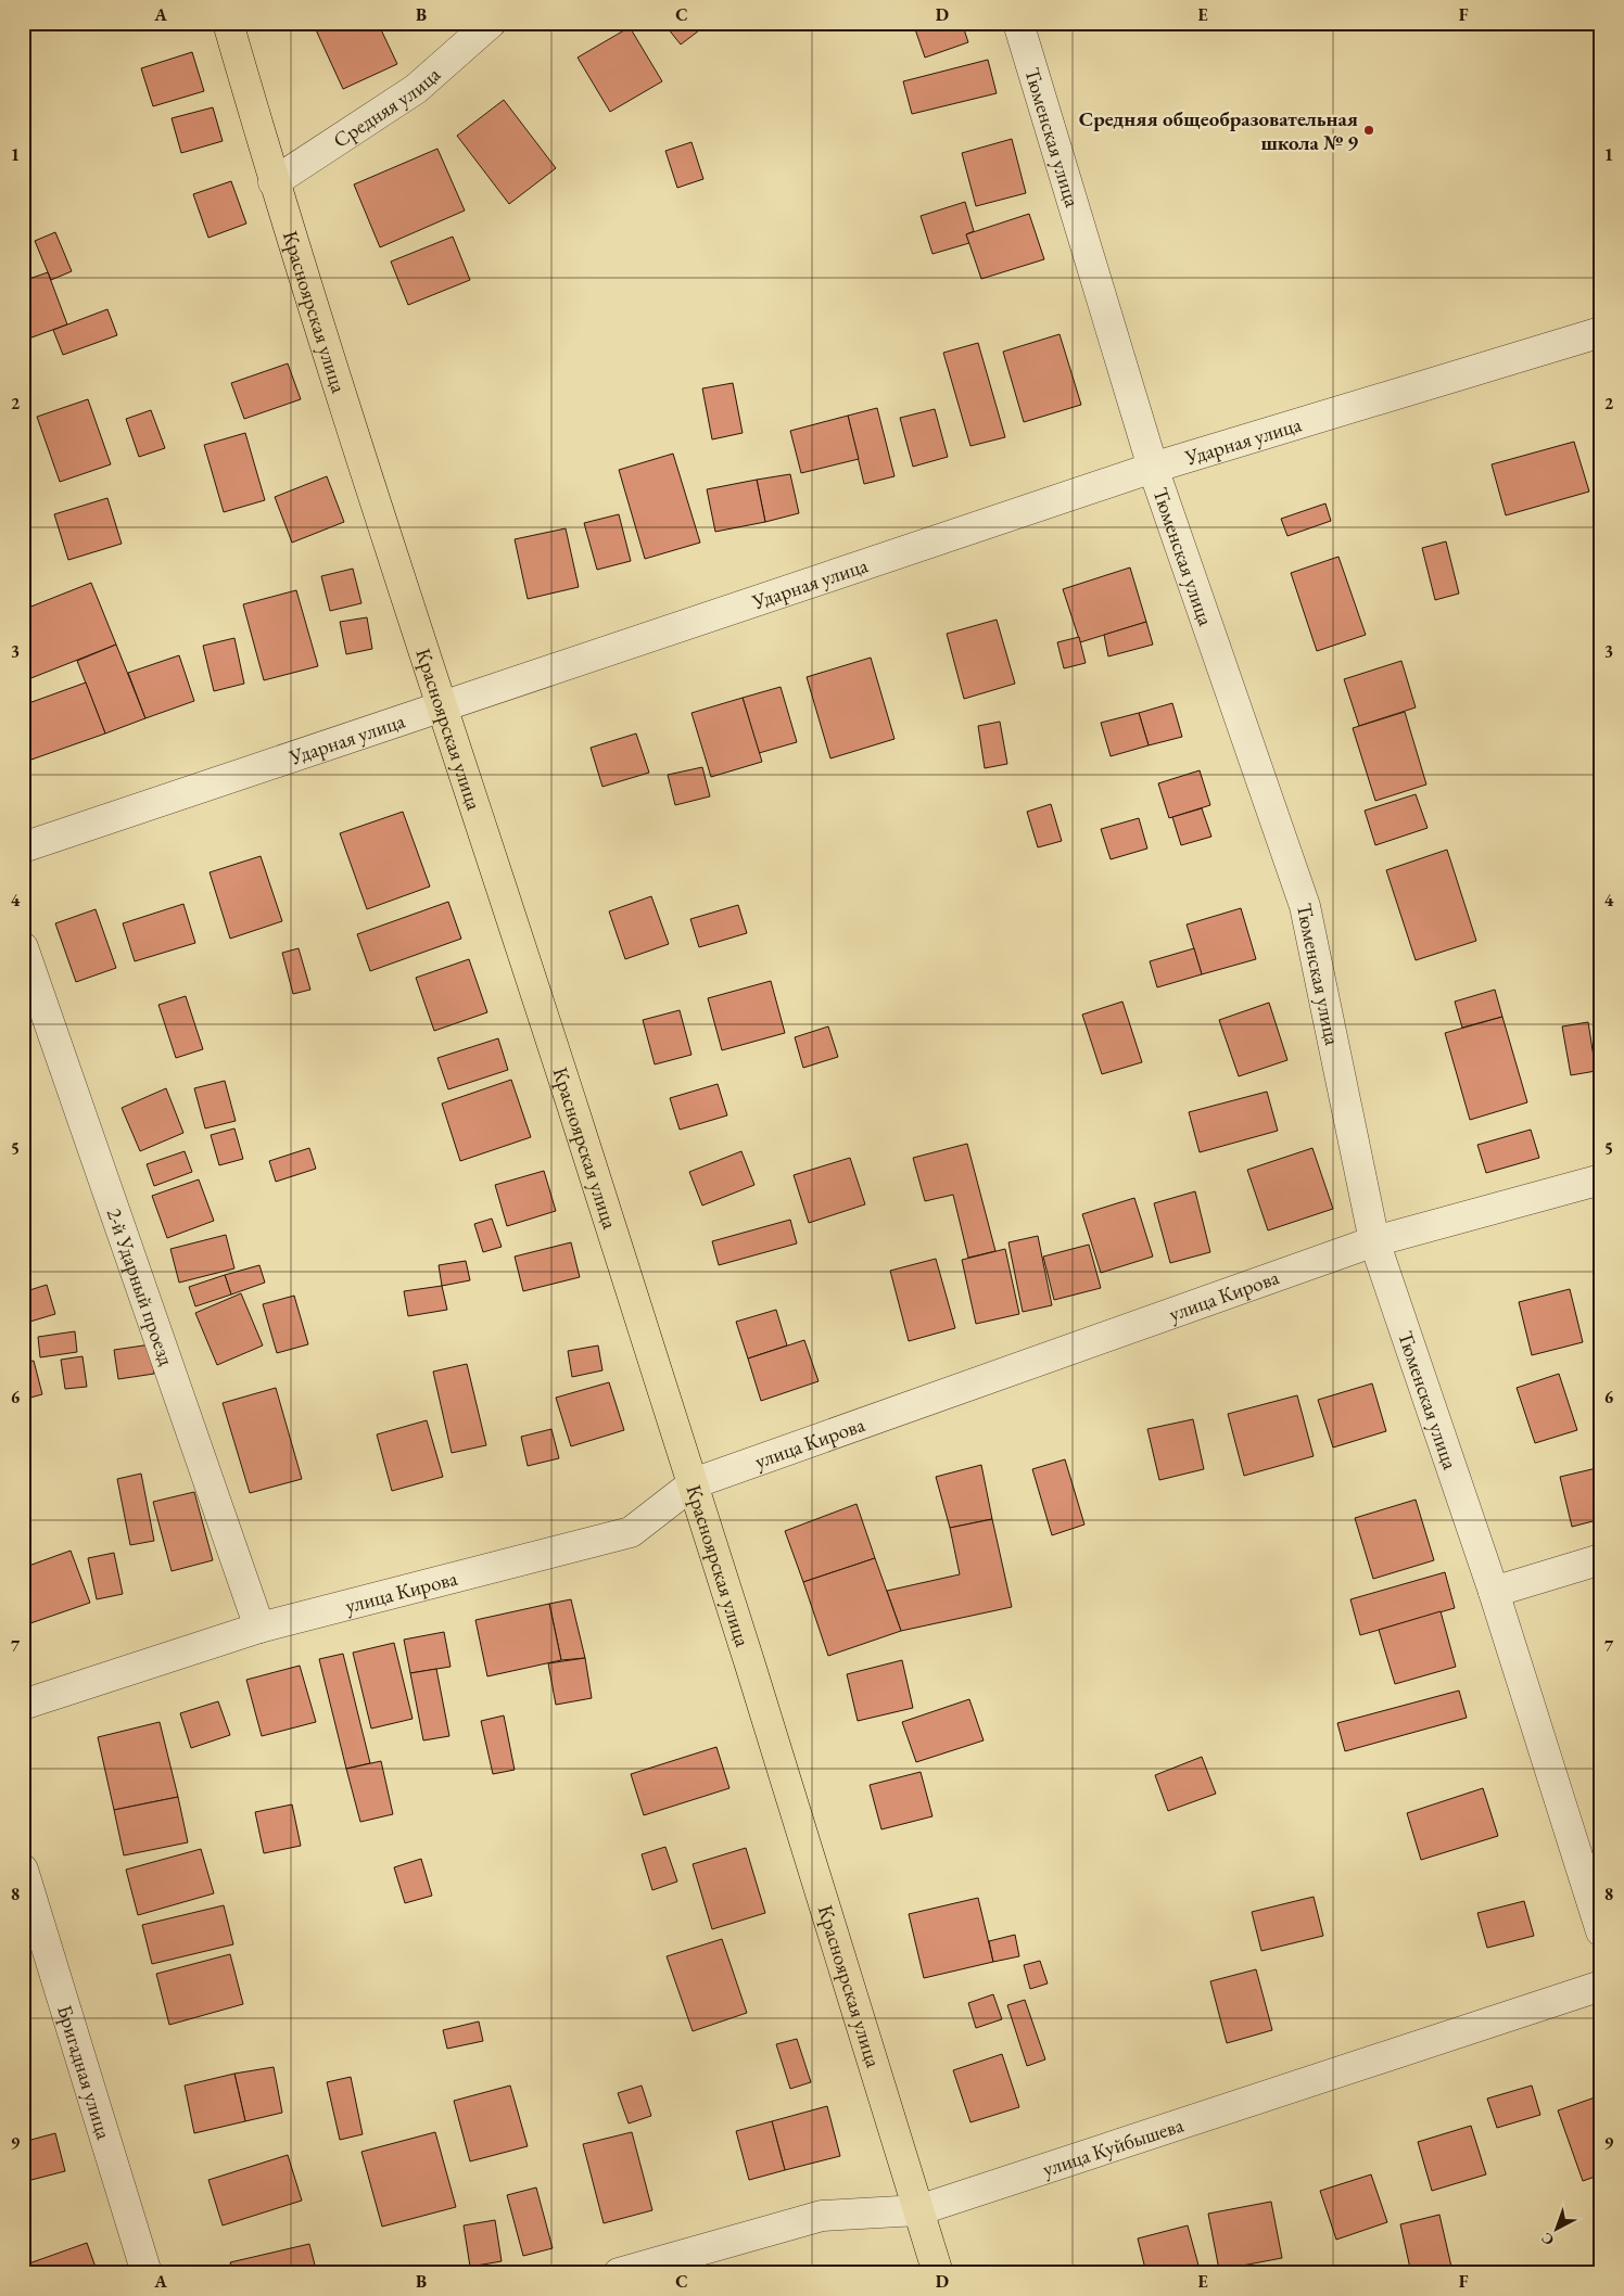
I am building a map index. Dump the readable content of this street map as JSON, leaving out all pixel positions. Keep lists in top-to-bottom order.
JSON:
{
  "streets": {
    "main road": ["Красноярская улица"],
    "street": [
      "Средняя улица",
      "Тюменская улица",
      "Ударная улица",
      "2-й Ударный проезд",
      "улица Кирова",
      "Бригадная улица",
      "улица Куйбышева"
    ]
  },
  "crossings": [
    ["Средняя улица", "Красноярская улица"],
    ["Тюменская улица", "Ударная улица"],
    ["Тюменская улица", "улица Кирова"],
    ["Красноярская улица", "Ударная улица"],
    ["Красноярская улица", "улица Кирова"],
    ["Красноярская улица", "улица Куйбышева"],
    ["2-й Ударный проезд", "улица Кирова"]
  ],
  "places": ["Средняя общеобразовательная школа № 9"],
  "north": "bottom left",
  "grid": {
    "columns": [
      "A",
      "B",
      "C",
      "D",
      "E",
      "F"
    ],
    "rows": [
      "1",
      "2",
      "3",
      "4",
      "5",
      "6",
      "7",
      "8",
      "9"
    ]
  }
}
